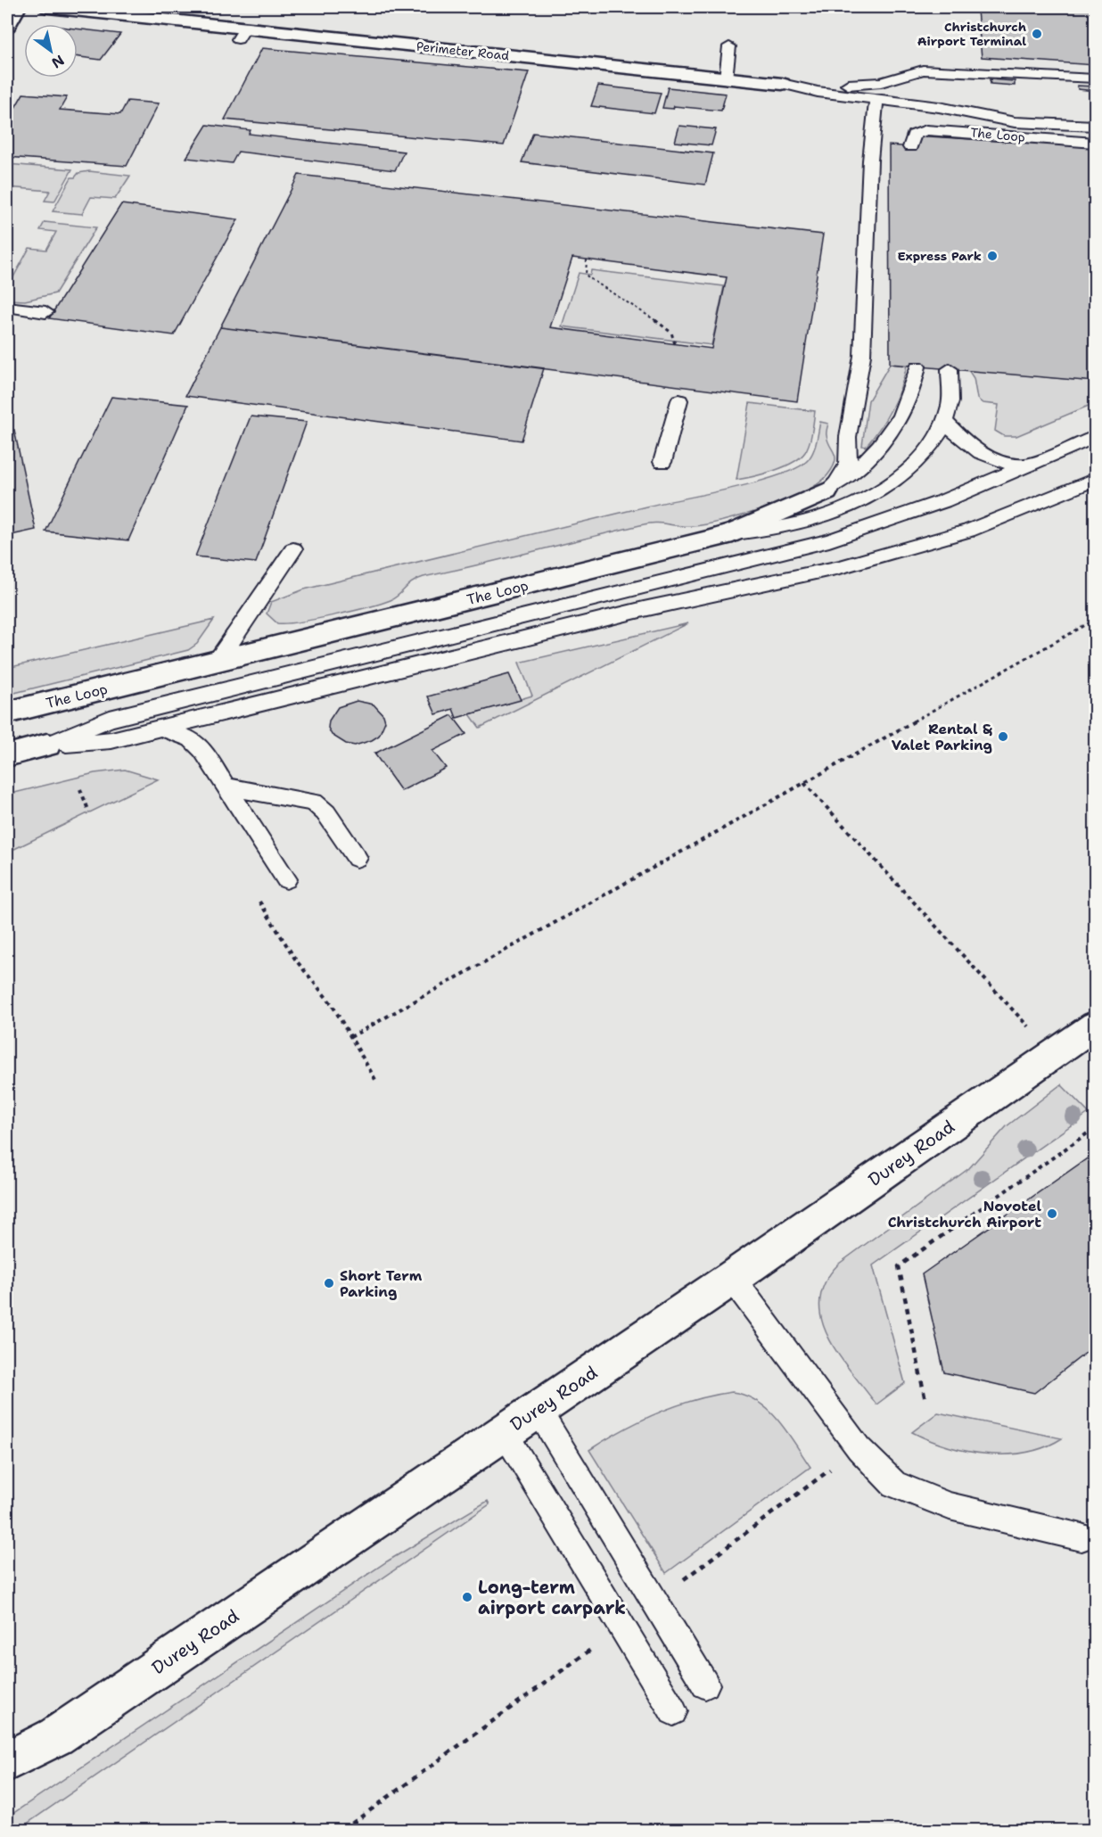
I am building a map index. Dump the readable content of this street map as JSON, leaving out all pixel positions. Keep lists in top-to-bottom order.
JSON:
{
  "streets": {
    "street": ["Perimeter Road", "The Loop", "Durey Road"]
  },
  "places": [
    "Christchurch Airport Terminal",
    "Express Park",
    "Rental & Valet Parking",
    "Novotel Christchurch Airport",
    "Short Term Parking",
    "Long-term airport carpark"
  ],
  "north": "bottom right"
}
